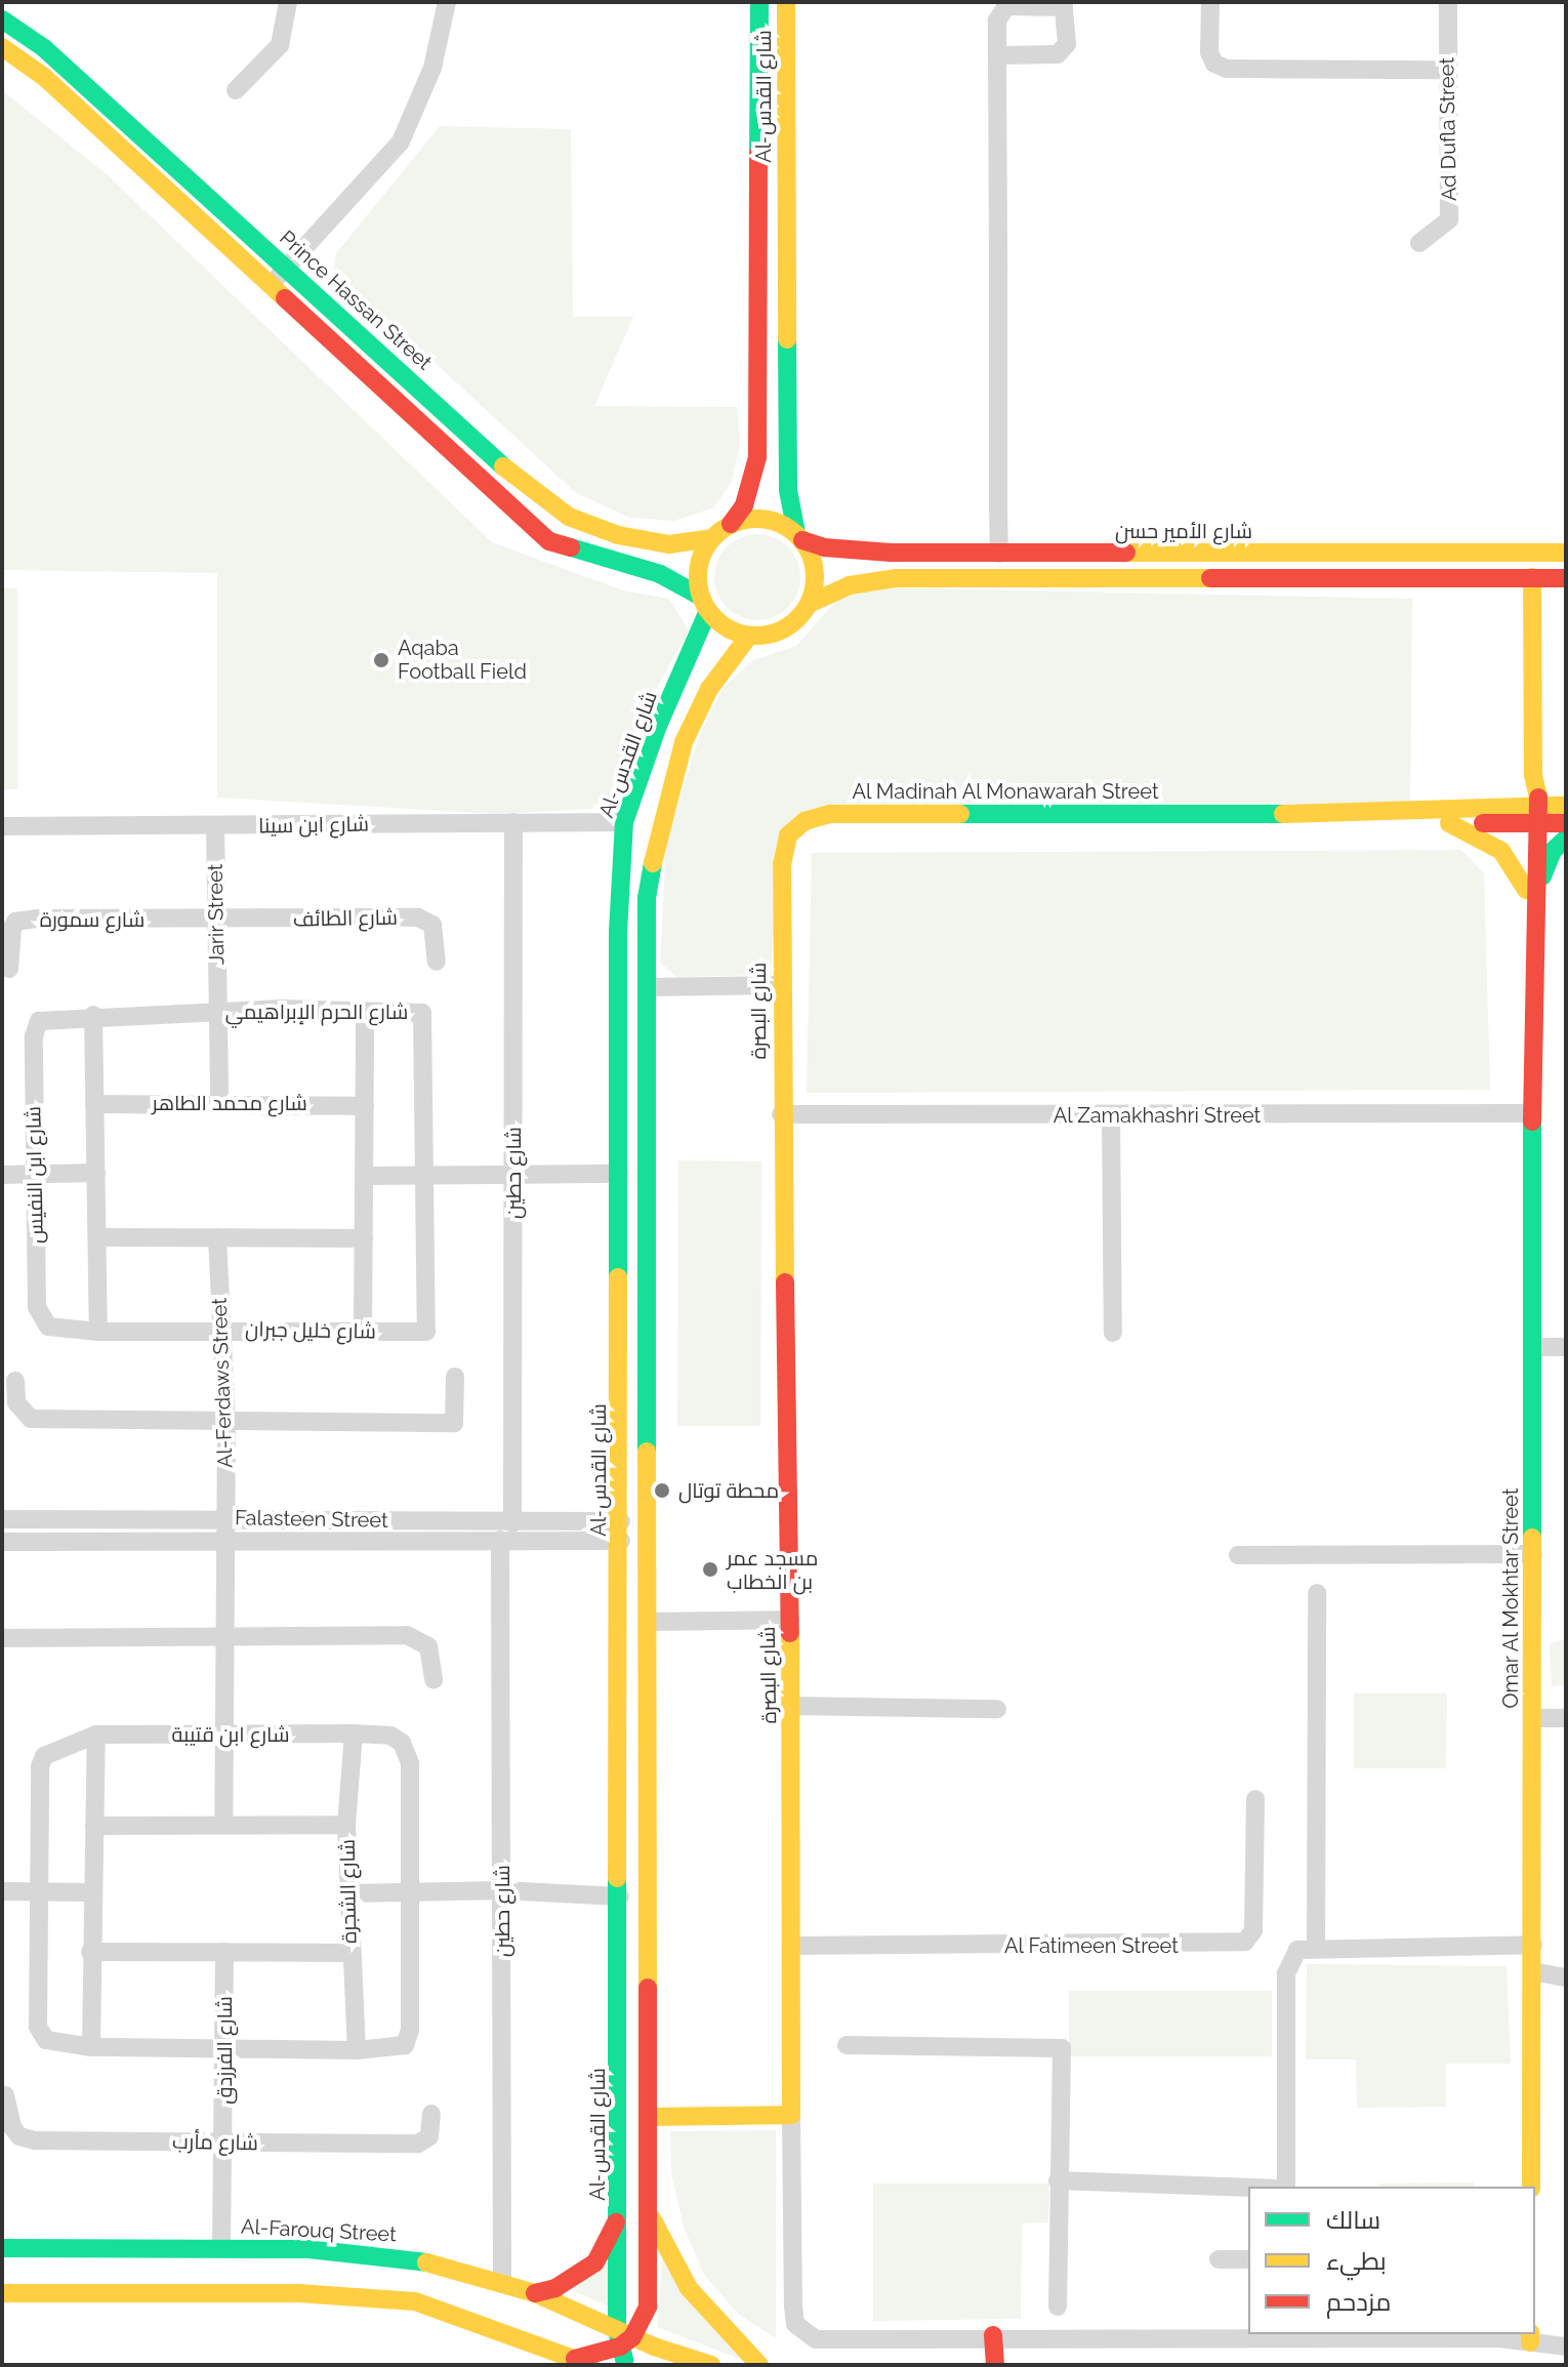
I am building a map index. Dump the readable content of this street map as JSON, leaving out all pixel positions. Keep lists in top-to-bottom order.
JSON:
{
  "streets": {
    "main road": [
      "Al-شارع القدس",
      "Prince Hassan Street",
      "شارع الأمير حسن",
      "Al Madinah Al Monawarah Street",
      "شارع البصرة",
      "Omar Al Mokhtar Street",
      "Al-Farouq Street"
    ],
    "street": [
      "Ad Dufla Street",
      "شارع ابن سينا",
      "Jarir Street",
      "شارع الطائف",
      "شارع سمورة",
      "شارع الحرم الإبراهيمي",
      "شارع محمد الطاهر",
      "Al Zamakhashri Street",
      "شارع حطين",
      "شارع ابن النفيس",
      "شارع خليل جبران",
      "Al-Ferdaws Street",
      "Falasteen Street",
      "شارع ابن قتيبة",
      "شارع الشجرة",
      "Al Fatimeen Street",
      "شارع الفرزدق",
      "شارع مأرب"
    ]
  },
  "crossings": [
    ["Al-شارع القدس", "Prince Hassan Street"],
    ["Al-شارع القدس", "شارع الأمير حسن"],
    ["Al-شارع القدس", "شارع ابن سينا"],
    ["Al-شارع القدس", "Falasteen Street"],
    ["Al-شارع القدس", "Al-Farouq Street"],
    ["Prince Hassan Street", "شارع الأمير حسن"],
    ["Al Madinah Al Monawarah Street", "شارع البصرة"],
    ["شارع ابن سينا", "Jarir Street"],
    ["شارع ابن سينا", "شارع حطين"],
    ["Jarir Street", "شارع الطائف"],
    ["Jarir Street", "شارع سمورة"],
    ["Jarir Street", "شارع الحرم الإبراهيمي"],
    ["Jarir Street", "شارع محمد الطاهر"],
    ["شارع الطائف", "شارع سمورة"],
    ["شارع البصرة", "Al Zamakhashri Street"],
    ["شارع البصرة", "Al Fatimeen Street"],
    ["شارع الحرم الإبراهيمي", "شارع ابن النفيس"],
    ["شارع الحرم الإبراهيمي", "شارع خليل جبران"],
    ["Al Zamakhashri Street", "Omar Al Mokhtar Street"],
    ["شارع حطين", "Falasteen Street"],
    ["شارع حطين", "Al-Farouq Street"],
    ["شارع ابن النفيس", "شارع خليل جبران"],
    ["شارع خليل جبران", "Al-Ferdaws Street"],
    ["Al-Ferdaws Street", "Falasteen Street"],
    ["Al-Ferdaws Street", "شارع ابن قتيبة"],
    ["شارع ابن قتيبة", "شارع الشجرة"],
    ["شارع الفرزدق", "شارع مأرب"],
    ["شارع الفرزدق", "Al-Farouq Street"]
  ],
  "places": ["Aqaba Football Field", "محطة توتال", "مسجد عمر بن الخطاب"],
  "legend": ["سالك", "بطيء", "مزدحم"]
}
